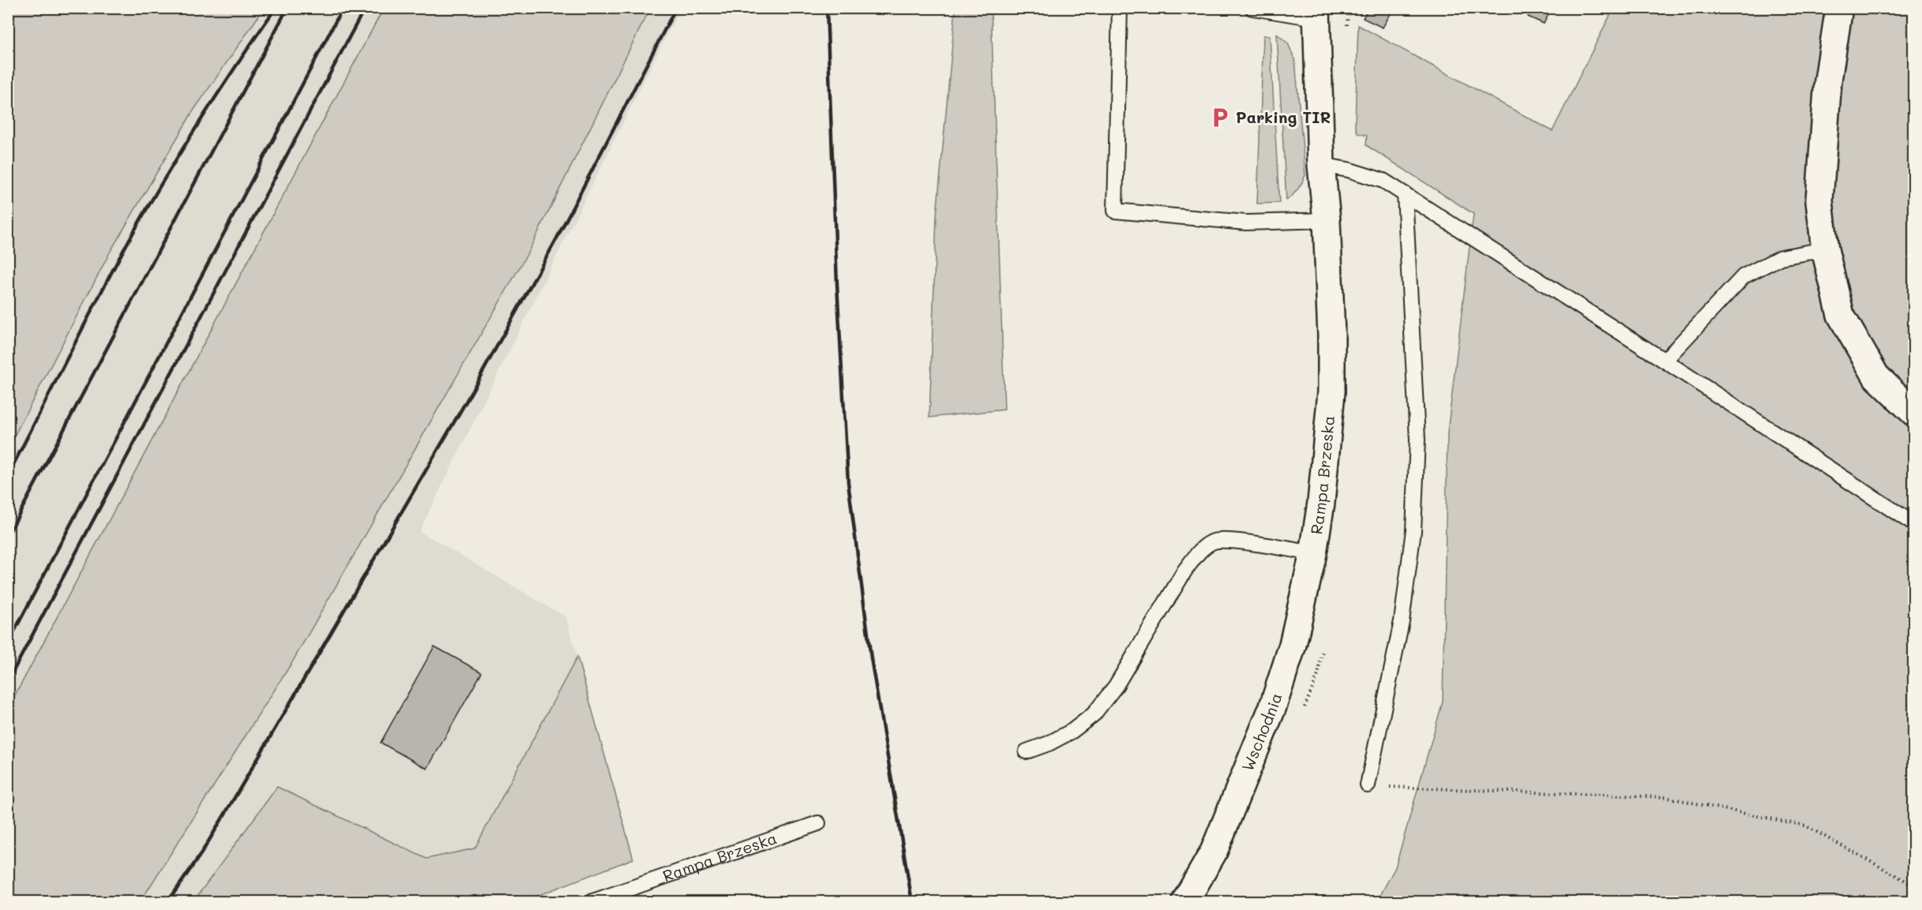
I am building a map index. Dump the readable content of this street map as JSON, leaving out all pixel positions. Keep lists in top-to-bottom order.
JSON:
{
  "streets": {
    "main road": ["Rampa Brzeska", "Wschodnia"]
  },
  "crossings": [
    ["Rampa Brzeska", "Wschodnia"]
  ],
  "places": {
    "parking": ["Parking TIR"]
  }
}
